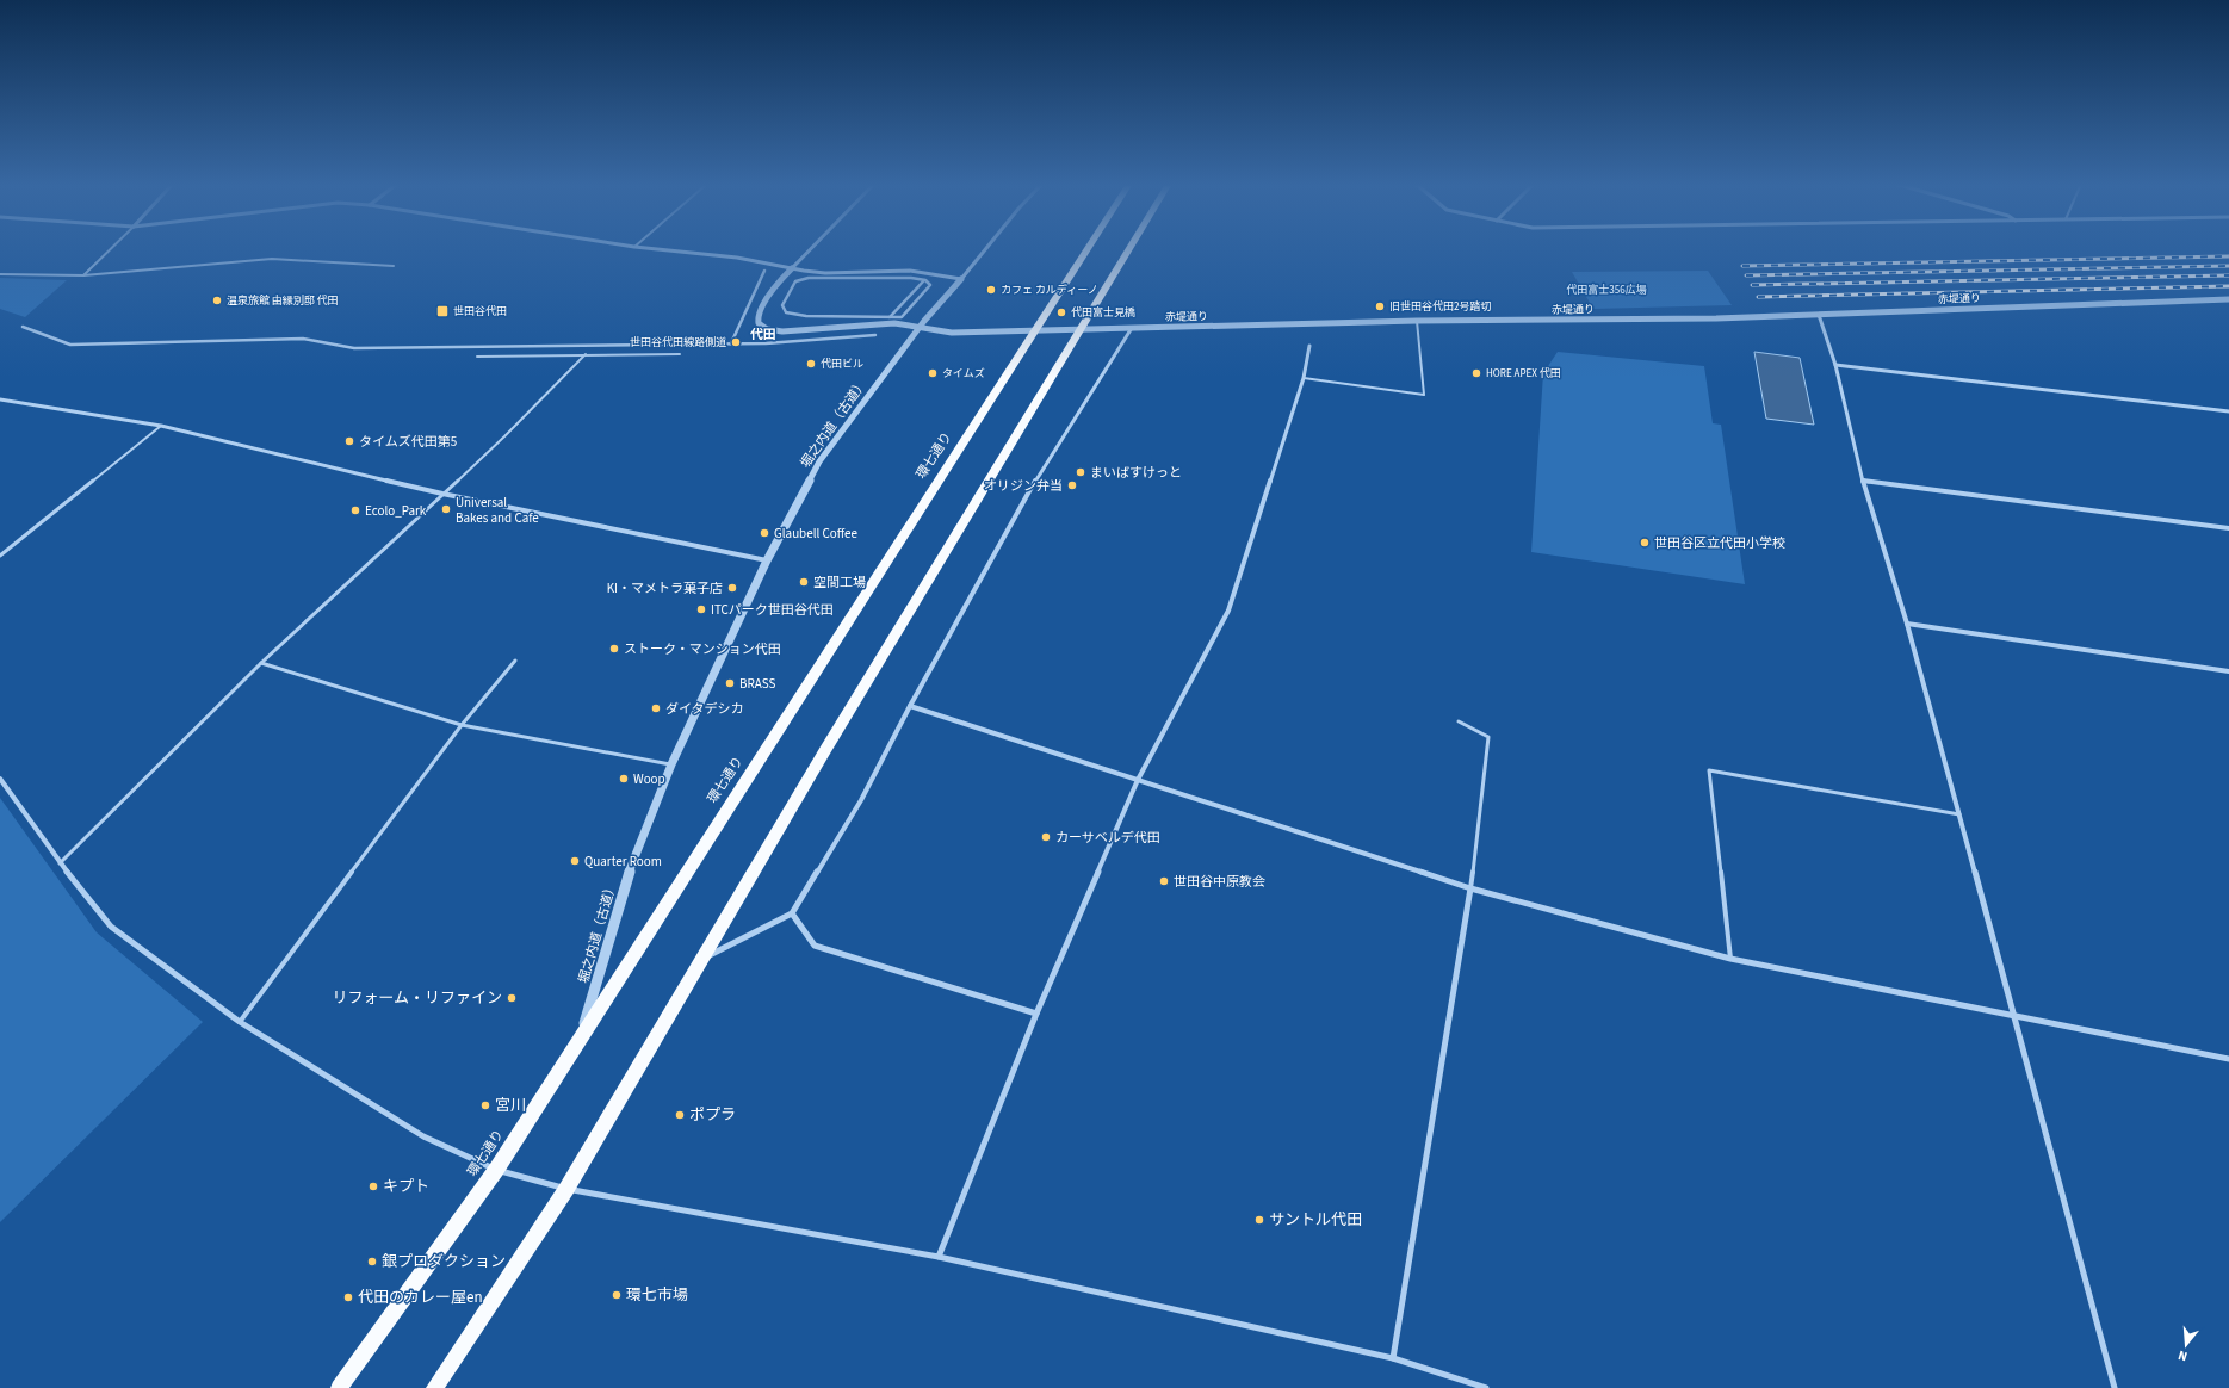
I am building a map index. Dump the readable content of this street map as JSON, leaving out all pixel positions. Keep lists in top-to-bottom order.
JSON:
{
  "streets": {
    "main road": ["環七通り"],
    "street": ["赤堤通り", "堀之内道（古道）"]
  },
  "crossings": [
    ["赤堤通り", "堀之内道（古道）"],
    ["堀之内道（古道）", "環七通り"]
  ],
  "districts": ["代田"],
  "parks": ["代田富士356広場"],
  "places": {
    "other": [
      "カフェ カルディーノ",
      "温泉旅館 由縁別邸 代田",
      "旧世田谷代田2号踏切",
      "代田富士見橋",
      "世田谷代田線路側道",
      "代田ビル",
      "タイムズ",
      "HORE APEX 代田",
      "タイムズ代田第5",
      "まいばすけっと",
      "オリジン弁当",
      "Universal Bakes and Cafe",
      "Ecolo_Park",
      "Glaubell Coffee",
      "世田谷区立代田小学校",
      "空間工場",
      "KI・マメトラ菓子店",
      "ITCパーク世田谷代田",
      "ストーク・マンション代田",
      "BRASS",
      "ダイタデシカ",
      "Woop",
      "カーサベルデ代田",
      "Quarter Room",
      "世田谷中原教会",
      "リフォーム・リファイン",
      "宮川",
      "ポプラ",
      "キプト",
      "サントル代田",
      "銀プロダクション",
      "環七市場",
      "代田のカレー屋en"
    ],
    "transit": ["世田谷代田"]
  },
  "north": "bottom"
}
